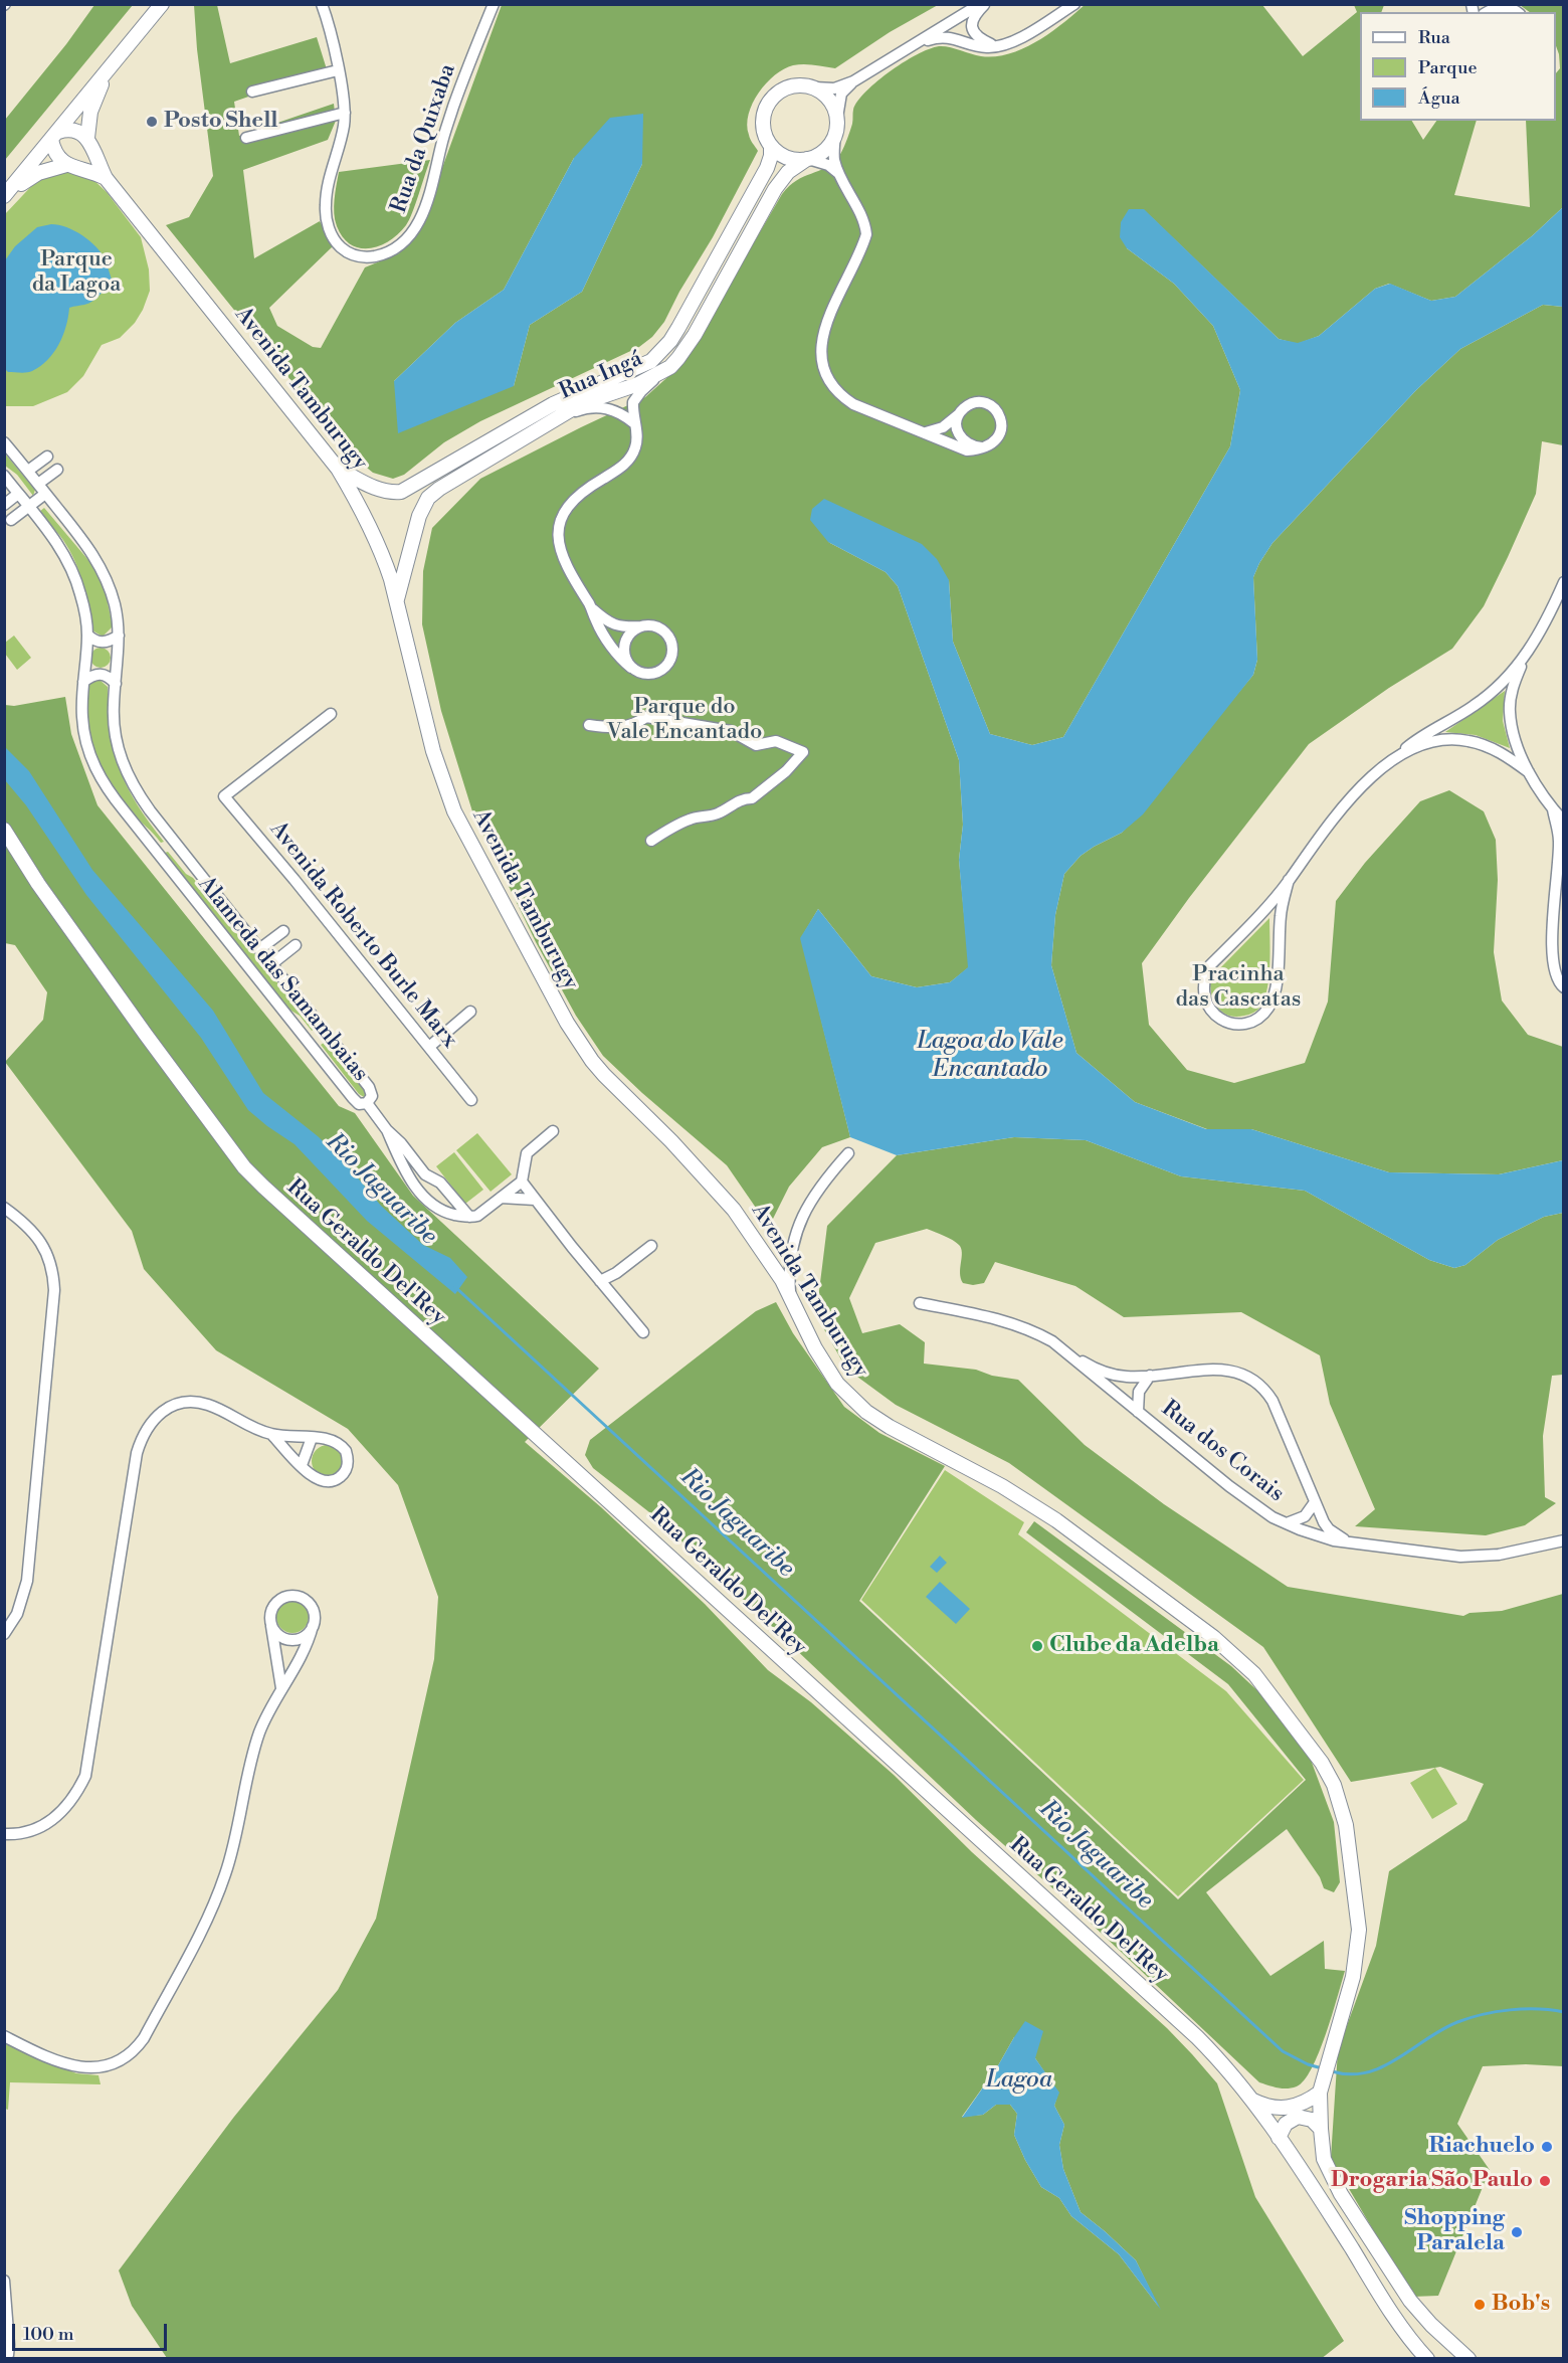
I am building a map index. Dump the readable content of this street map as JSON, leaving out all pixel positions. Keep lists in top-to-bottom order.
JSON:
{
  "streets": {
    "main road": ["Rua Ingá", "Avenida Tamburugy", "Rua Geraldo Del'Rey"],
    "street": [
      "Rua da Quixaba",
      "Avenida Roberto Burle Marx",
      "Alameda das Samambaias",
      "Rua dos Corais"
    ]
  },
  "crossings": [
    ["Rua Ingá", "Avenida Tamburugy"]
  ],
  "water": ["Lagoa do Vale Encantado", "Rio Jaguaribe", "Lagoa"],
  "parks": ["Parque da Lagoa", "Parque do Vale Encantado", "Pracinha das Cascatas"],
  "places": [
    "Posto Shell",
    "Clube da Adelba",
    "Riachuelo",
    "Drogaria São Paulo",
    "Shopping Paralela",
    "Bob's"
  ],
  "legend": ["Rua", "Parque", "Água"],
  "scale_bar": "100 m"
}
